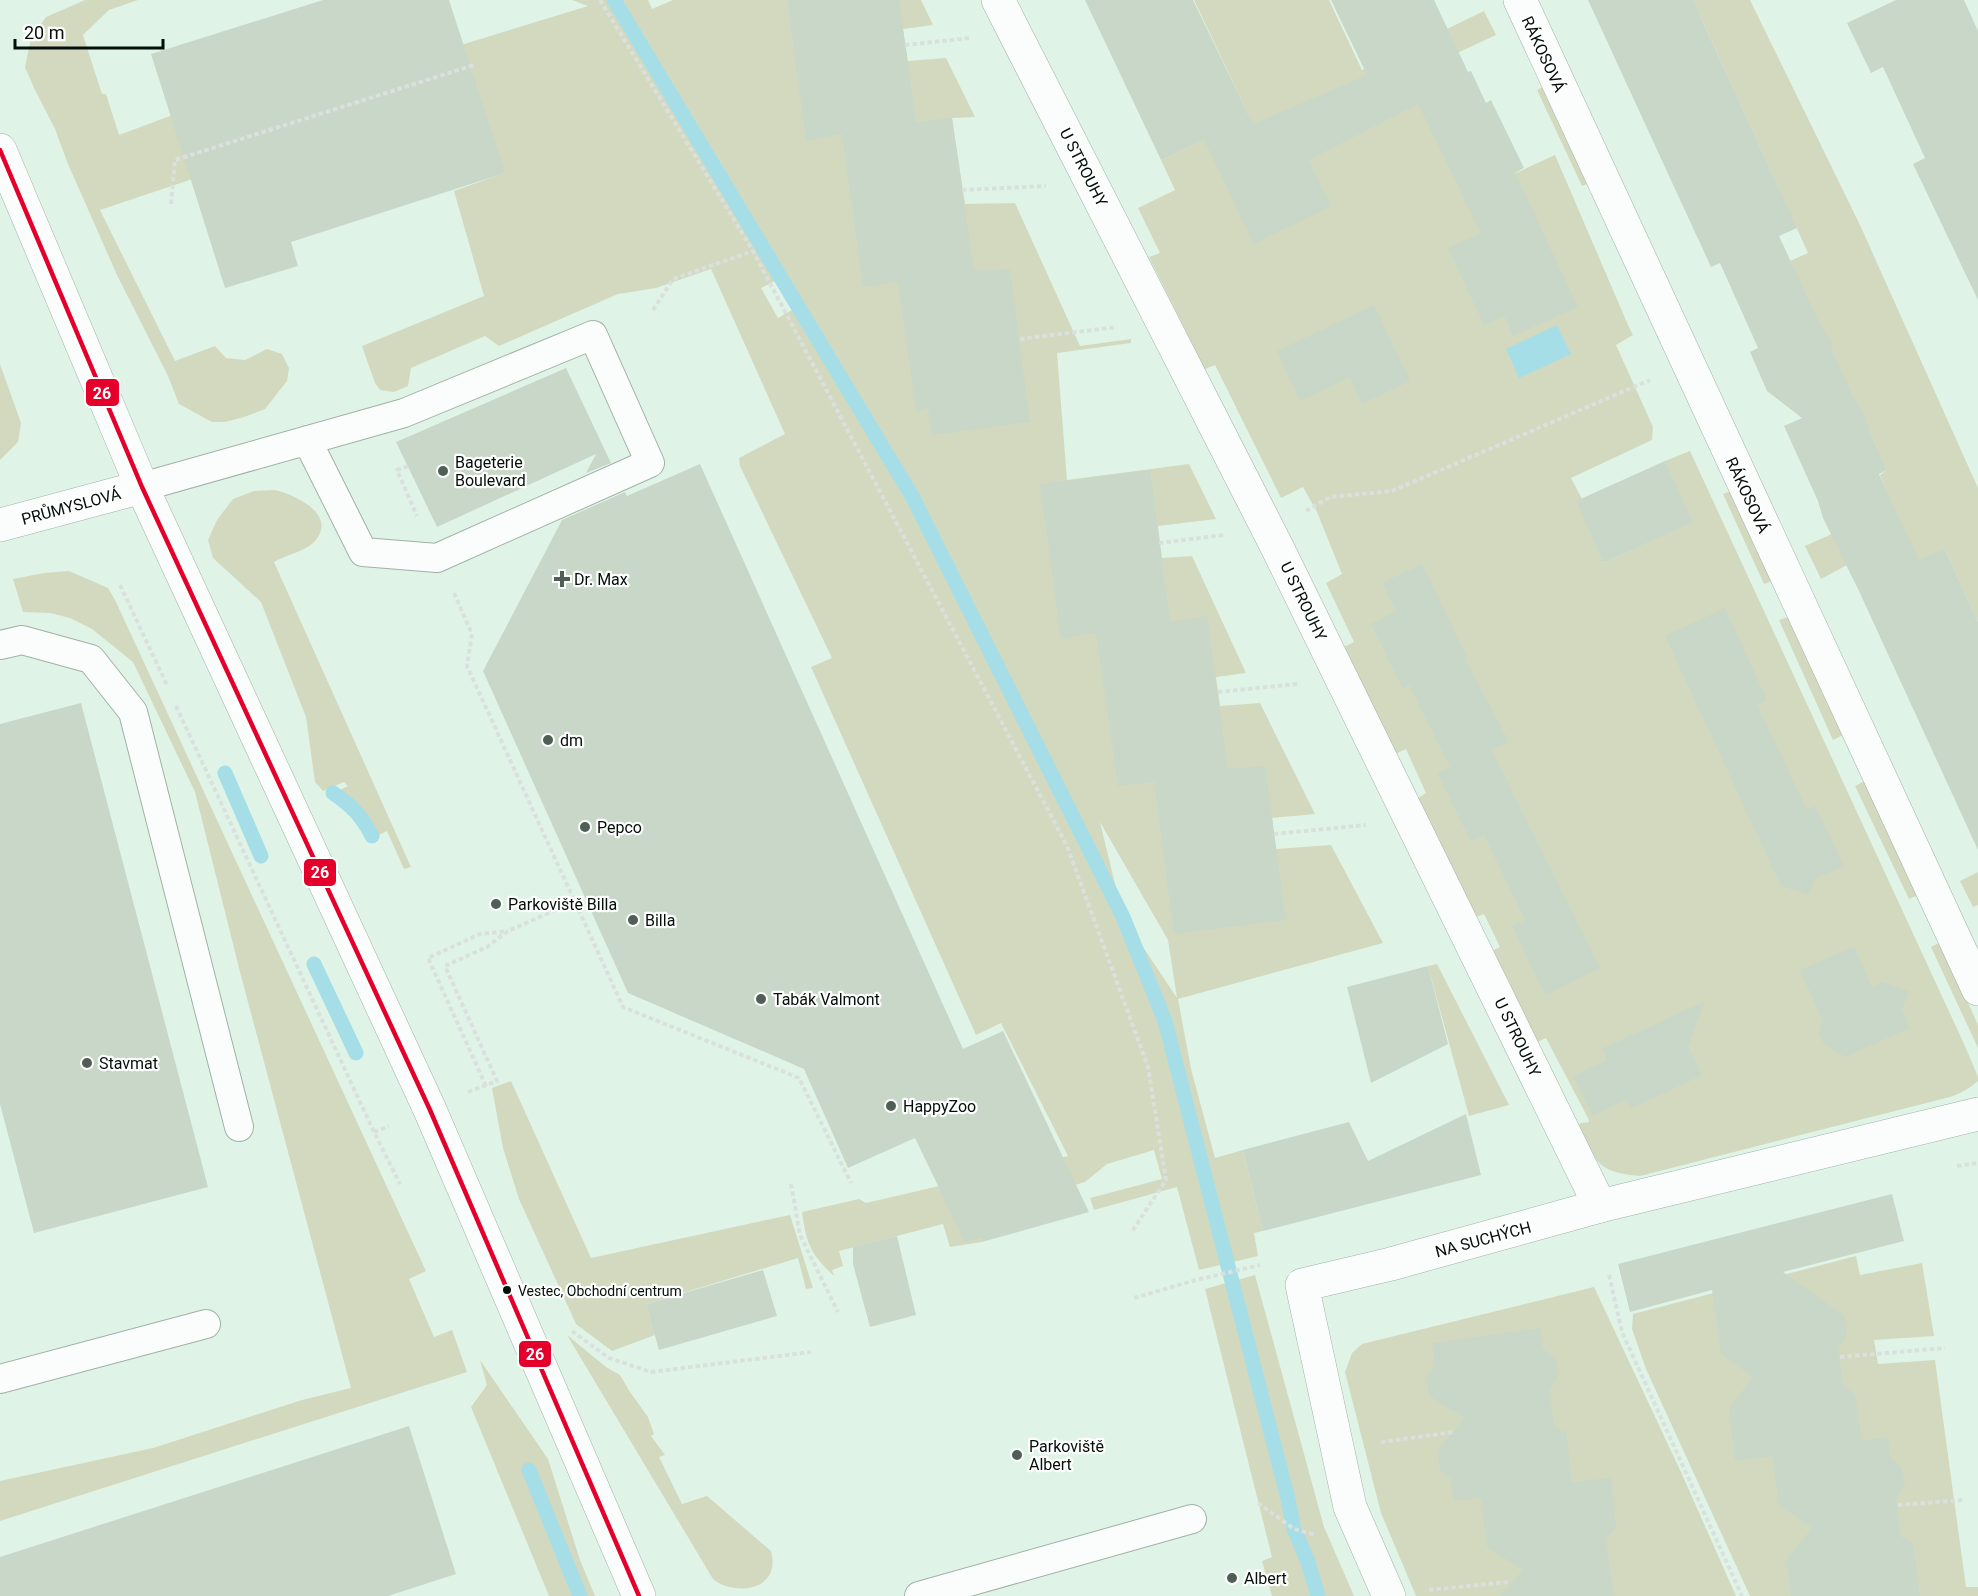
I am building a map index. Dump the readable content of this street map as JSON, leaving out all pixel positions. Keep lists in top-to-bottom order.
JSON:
{
  "streets": {
    "street": [
      "RÁKOSOVÁ",
      "U STROUHY",
      "PRŮMYSLOVÁ",
      "NA SUCHÝCH"
    ]
  },
  "crossings": [
    ["U STROUHY", "NA SUCHÝCH"]
  ],
  "places": {
    "other": [
      "Bageterie Boulevard",
      "dm",
      "Pepco",
      "Parkoviště Billa",
      "Billa",
      "Tabák Valmont",
      "Stavmat",
      "HappyZoo",
      "Vestec, Obchodní centrum",
      "Parkoviště Albert",
      "Albert"
    ],
    "health": ["Dr. Max"]
  },
  "lines": ["transit line 26"],
  "scale_bar": "20 m"
}
